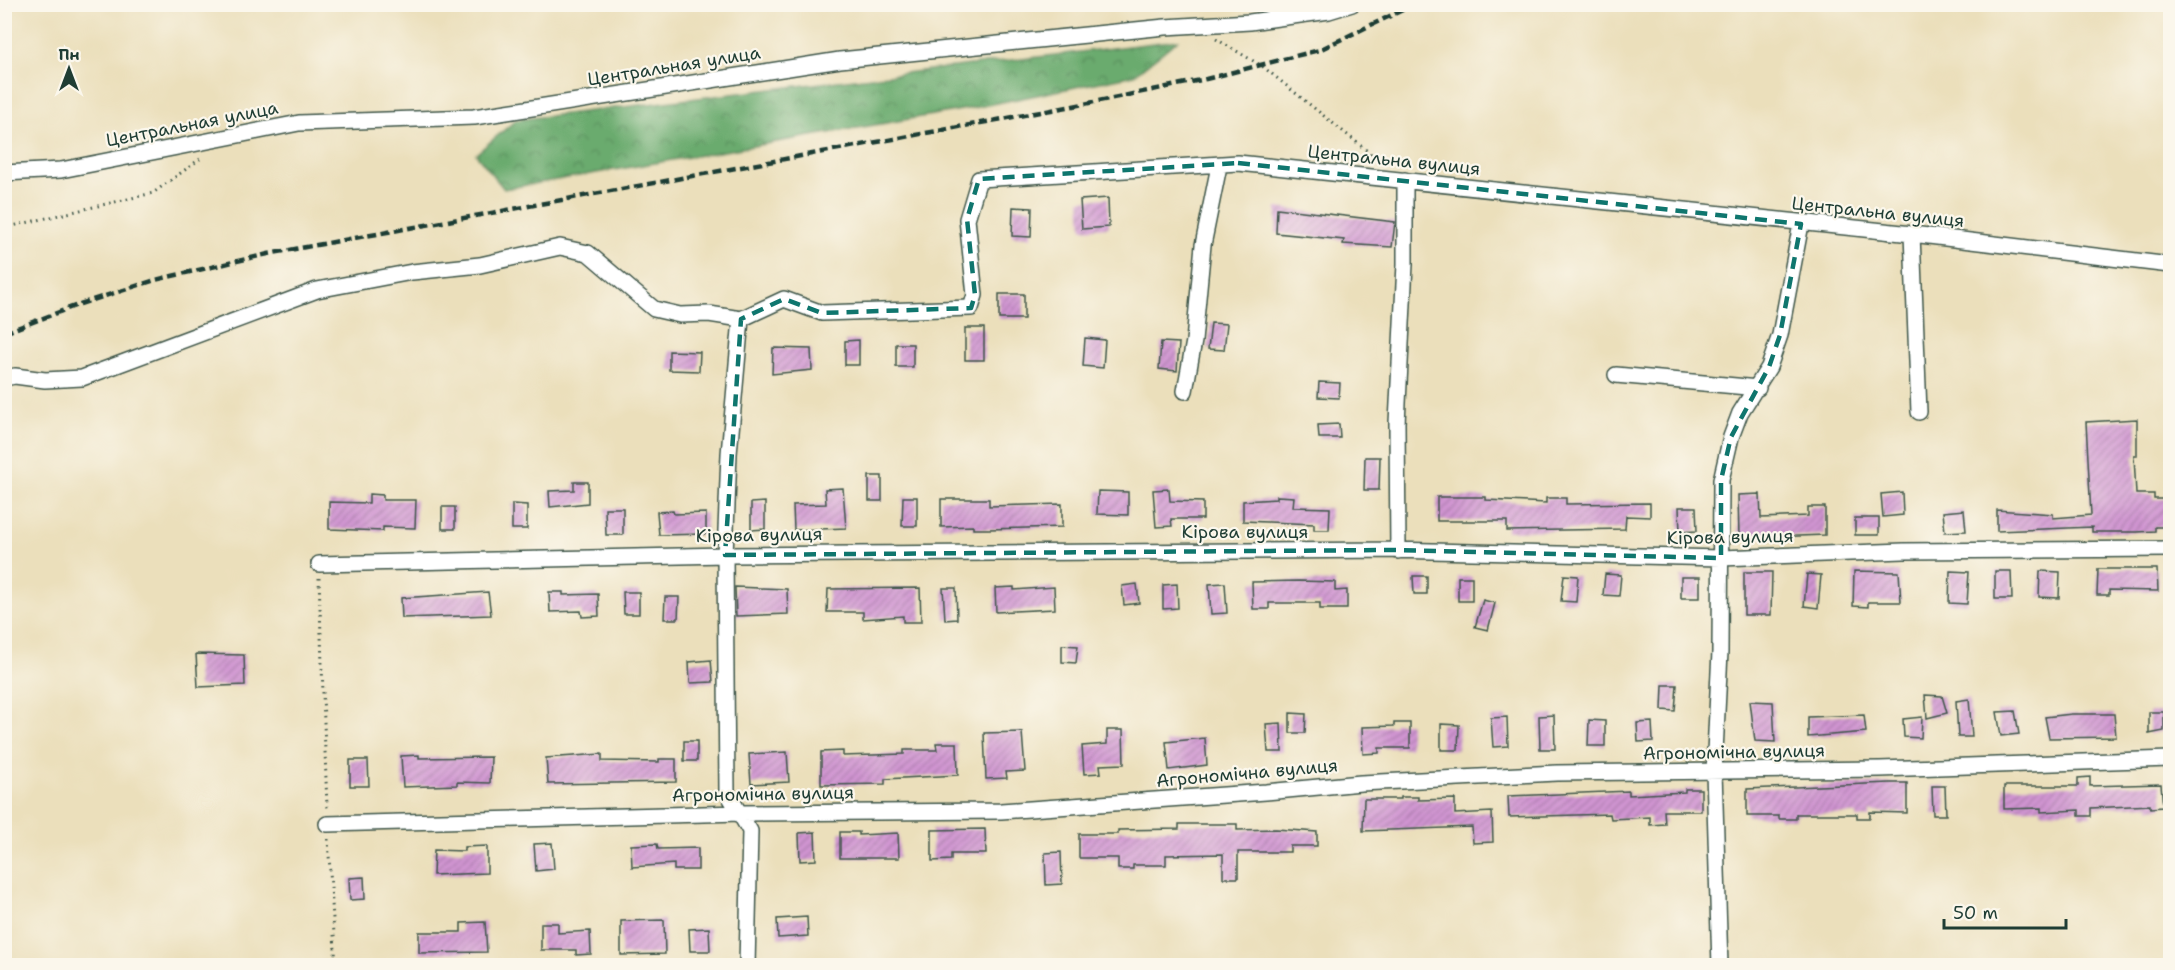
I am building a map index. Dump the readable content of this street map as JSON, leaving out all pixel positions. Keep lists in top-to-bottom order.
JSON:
{
  "streets": {
    "street": [
      "Центральная улица",
      "Центральна вулиця",
      "Кірова вулиця",
      "Агрономічна вулиця"
    ]
  },
  "scale_bar": "50 m",
  "north": "top"
}
